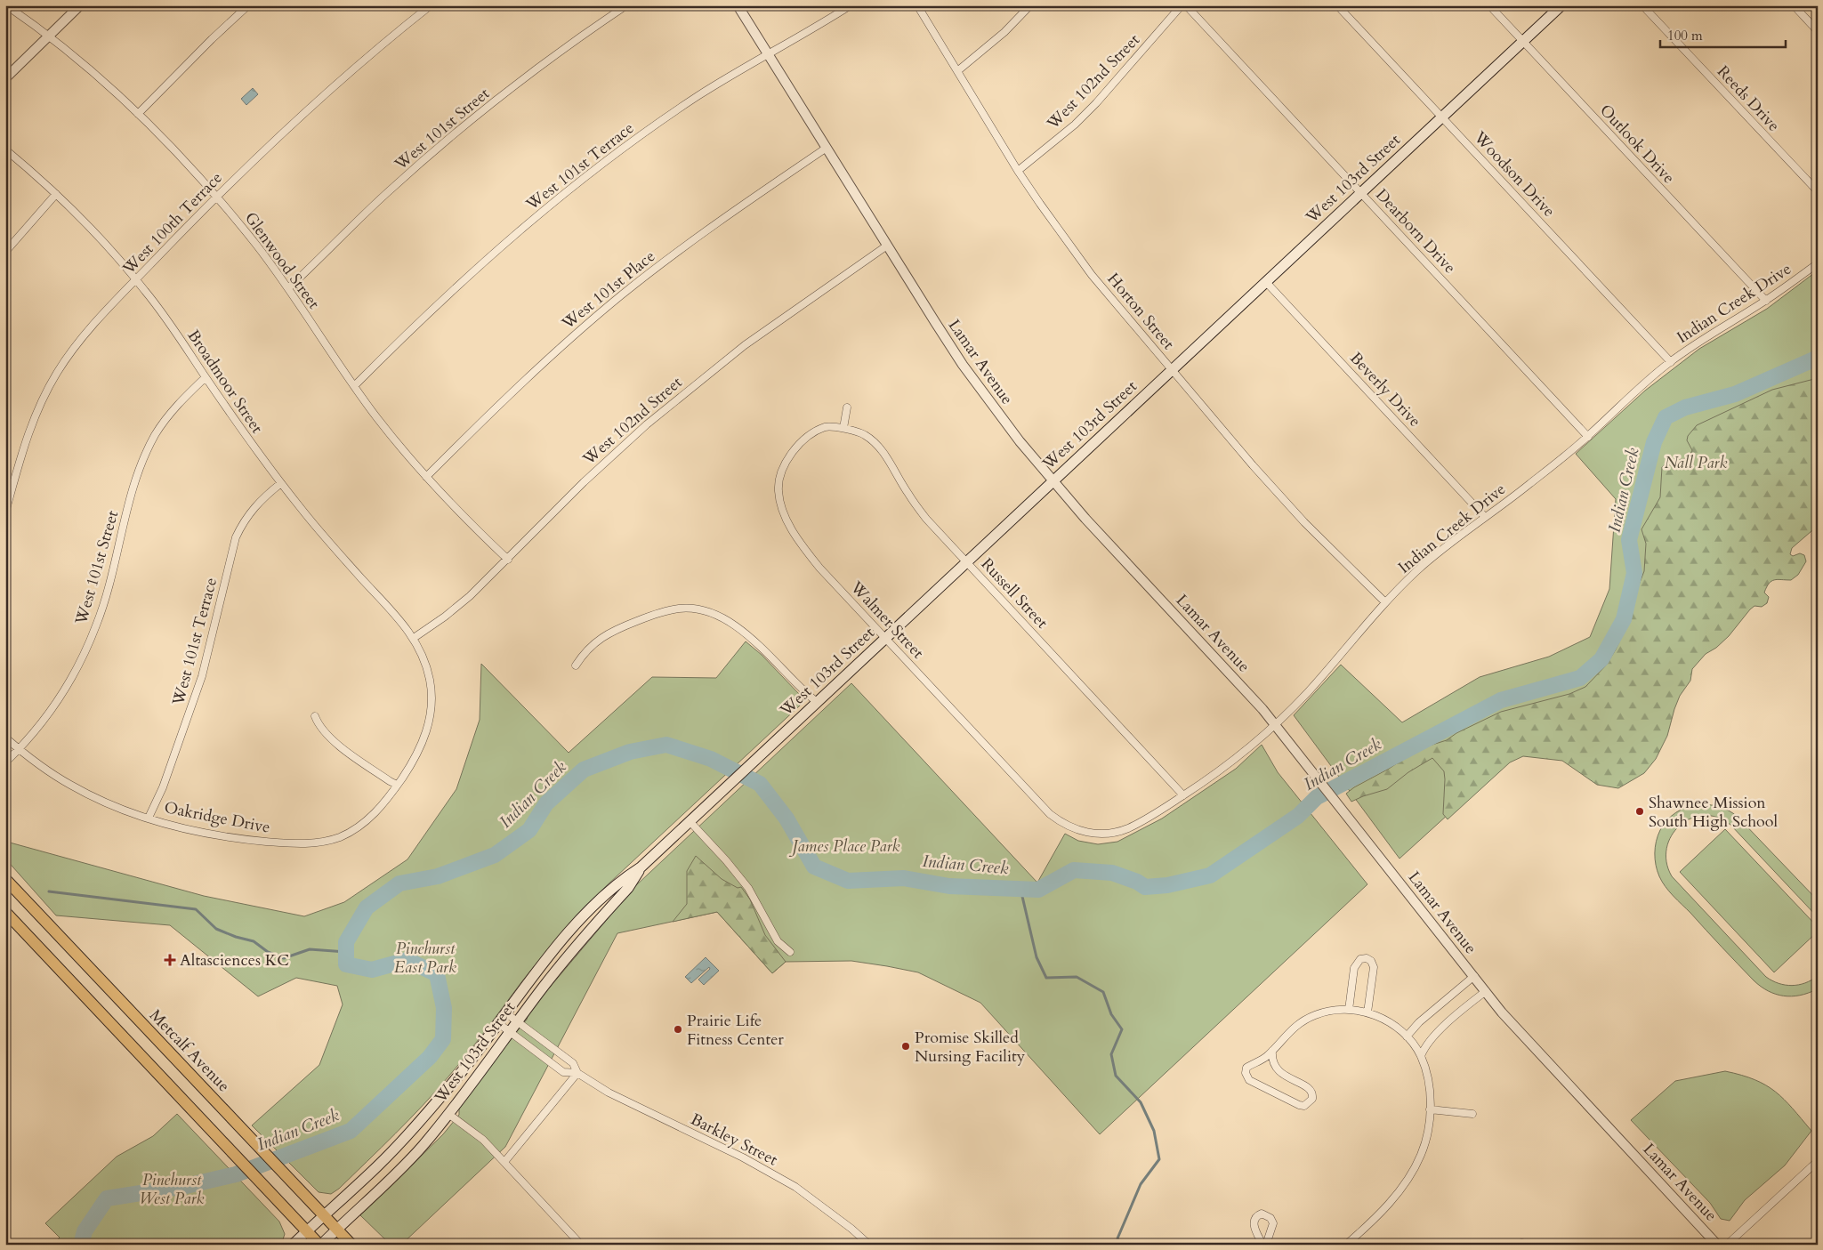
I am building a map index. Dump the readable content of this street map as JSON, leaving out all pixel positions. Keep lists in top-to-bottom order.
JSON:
{
  "streets": {
    "main road": ["West 103rd Street", "Metcalf Avenue"],
    "street": [
      "West 102nd Street",
      "Reeds Drive",
      "West 101st Street",
      "Outlook Drive",
      "West 101st Terrace",
      "Woodson Drive",
      "West 100th Terrace",
      "Dearborn Drive",
      "Glenwood Street",
      "West 101st Place",
      "Indian Creek Drive",
      "Horton Street",
      "Lamar Avenue",
      "Broadmoor Street",
      "Beverly Drive",
      "Russell Street",
      "Walmer Street",
      "Oakridge Drive",
      "Barkley Street"
    ]
  },
  "crossings": [
    ["West 102nd Street", "Glenwood Street"],
    ["West 102nd Street", "Horton Street"],
    ["West 102nd Street", "Lamar Avenue"],
    ["West 102nd Street", "Broadmoor Street"],
    ["West 102nd Street", "Oakridge Drive"],
    ["West 101st Street", "Glenwood Street"],
    ["West 101st Street", "Broadmoor Street"],
    ["West 101st Street", "Oakridge Drive"],
    ["Outlook Drive", "West 103rd Street"],
    ["Outlook Drive", "Indian Creek Drive"],
    ["West 101st Terrace", "Glenwood Street"],
    ["West 101st Terrace", "Lamar Avenue"],
    ["West 101st Terrace", "Broadmoor Street"],
    ["West 101st Terrace", "Oakridge Drive"],
    ["Woodson Drive", "West 103rd Street"],
    ["Woodson Drive", "Indian Creek Drive"],
    ["West 103rd Street", "Dearborn Drive"],
    ["West 103rd Street", "Horton Street"],
    ["West 103rd Street", "Lamar Avenue"],
    ["West 103rd Street", "Beverly Drive"],
    ["West 103rd Street", "Russell Street"],
    ["West 103rd Street", "Walmer Street"],
    ["West 103rd Street", "Metcalf Avenue"],
    ["West 103rd Street", "Barkley Street"],
    ["West 100th Terrace", "Glenwood Street"],
    ["West 100th Terrace", "Broadmoor Street"],
    ["Dearborn Drive", "Indian Creek Drive"],
    ["Glenwood Street", "West 101st Place"],
    ["West 101st Place", "Lamar Avenue"],
    ["Indian Creek Drive", "Horton Street"],
    ["Indian Creek Drive", "Lamar Avenue"],
    ["Indian Creek Drive", "Beverly Drive"],
    ["Indian Creek Drive", "Russell Street"],
    ["Indian Creek Drive", "Walmer Street"],
    ["Broadmoor Street", "Oakridge Drive"],
    ["Russell Street", "Walmer Street"]
  ],
  "water": ["Indian Creek"],
  "parks": [
    "Nall Park",
    "James Place Park",
    "Pinehurst East Park",
    "Pinehurst West Park"
  ],
  "places": {
    "other": ["Shawnee Mission South High School", "Prairie Life Fitness Center", "Promise Skilled Nursing Facility"],
    "health": ["Altasciences KC"]
  },
  "scale_bar": "100 m"
}
